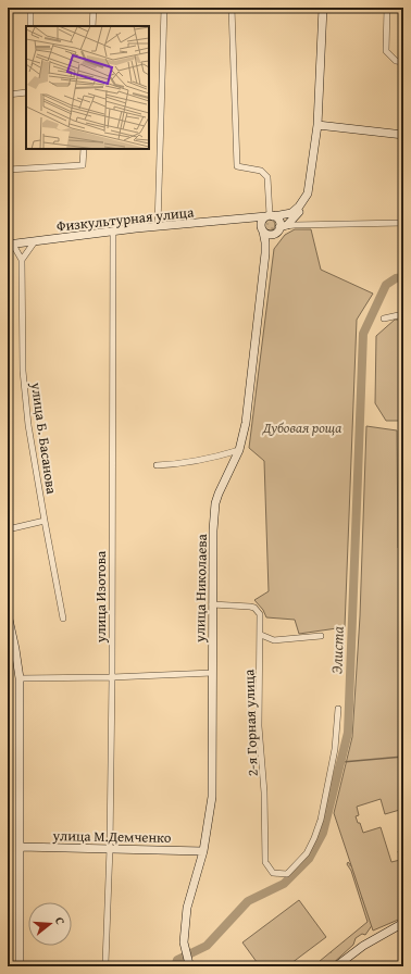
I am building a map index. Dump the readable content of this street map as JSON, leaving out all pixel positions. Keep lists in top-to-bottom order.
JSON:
{
  "streets": {
    "street": [
      "Физкультурная улица",
      "улица Б. Басанова",
      "улица Николаева",
      "улица Изотова",
      "2-я Горная улица",
      "улица М.Демченко"
    ]
  },
  "crossings": [
    ["Физкультурная улица", "улица Николаева"],
    ["Физкультурная улица", "улица Изотова"],
    ["улица Николаева", "2-я Горная улица"],
    ["улица Николаева", "улица М.Демченко"],
    ["улица Изотова", "улица М.Демченко"]
  ],
  "water": ["Элиста"],
  "parks": ["Дубовая роща"],
  "north": "right"
}
